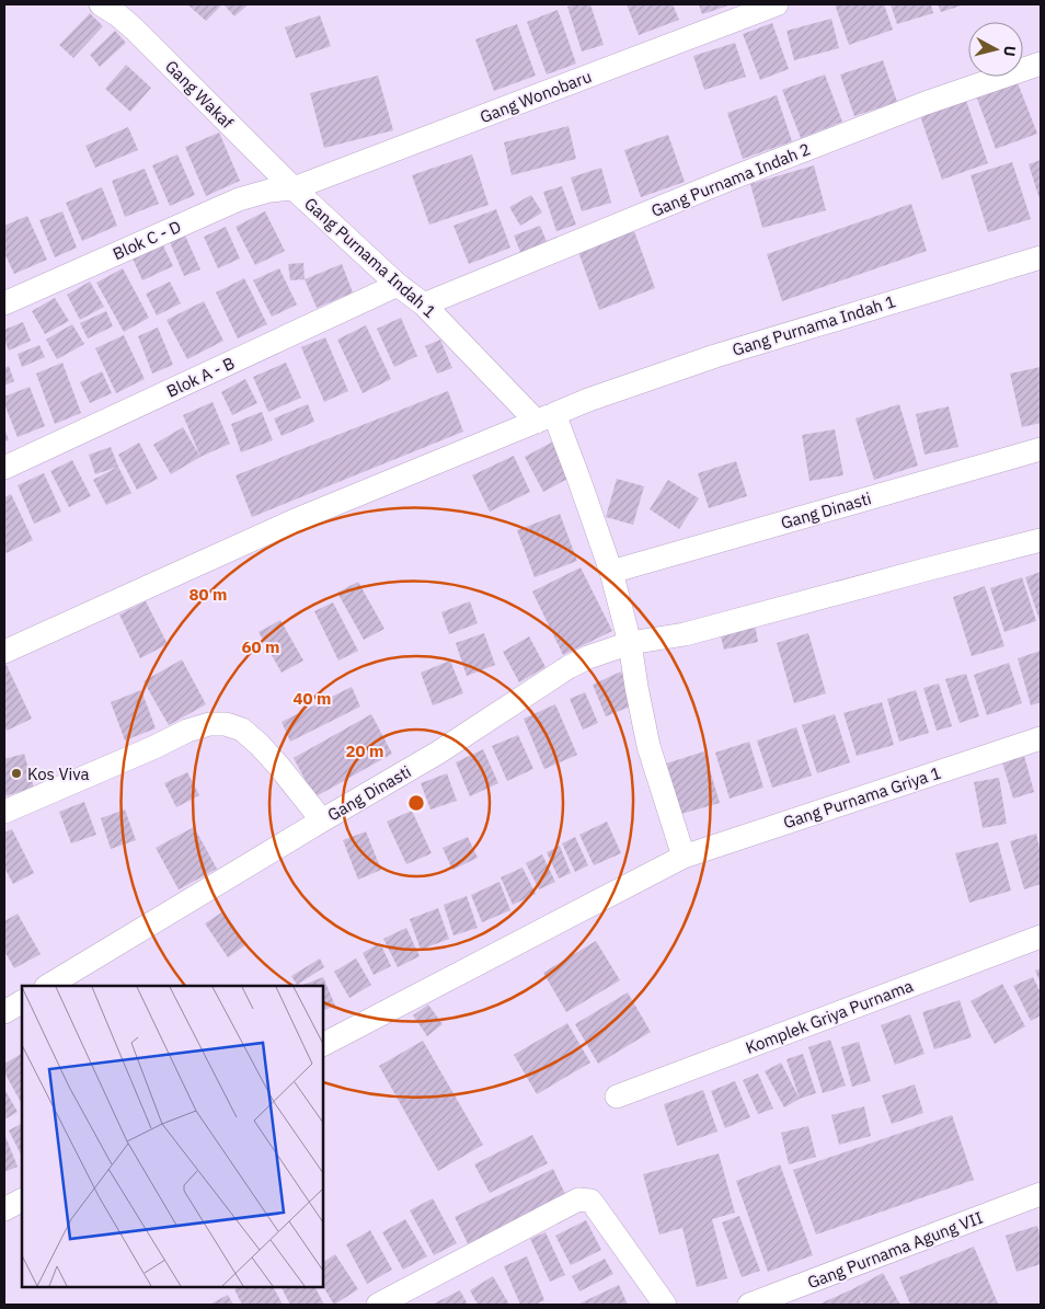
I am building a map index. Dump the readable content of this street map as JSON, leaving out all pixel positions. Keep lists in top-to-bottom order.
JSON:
{
  "streets": {
    "street": [
      "Gang Wakaf",
      "Gang Wonobaru",
      "Gang Purnama Indah 2",
      "Blok C - D",
      "Gang Purnama Indah 1",
      "Blok A - B",
      "Gang Dinasti",
      "Gang Purnama Griya 1",
      "Komplek Griya Purnama",
      "Gang Purnama Agung VII"
    ]
  },
  "crossings": [
    ["Gang Wakaf", "Gang Wonobaru"],
    ["Gang Wakaf", "Blok C - D"],
    ["Gang Wakaf", "Gang Purnama Indah 1"],
    ["Gang Wonobaru", "Blok C - D"],
    ["Gang Wonobaru", "Gang Purnama Indah 1"],
    ["Gang Purnama Indah 2", "Gang Purnama Indah 1"],
    ["Blok C - D", "Gang Purnama Indah 1"],
    ["Gang Purnama Indah 1", "Blok A - B"]
  ],
  "places": ["Kos Viva"],
  "north": "right",
  "rings": [
    "80 m",
    "60 m",
    "40 m",
    "20 m"
  ]
}
